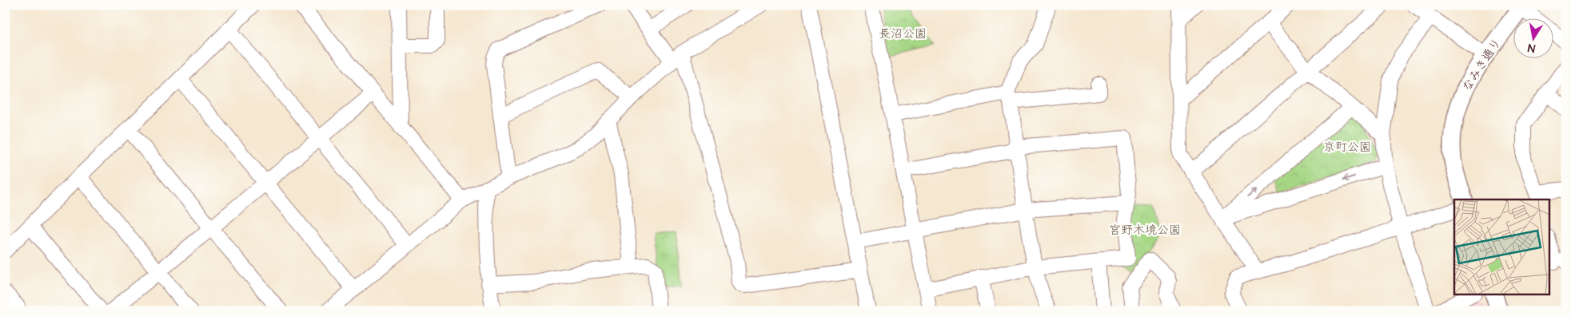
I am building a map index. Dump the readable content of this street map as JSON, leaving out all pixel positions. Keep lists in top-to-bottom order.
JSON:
{
  "streets": {
    "street": ["なみき通り"]
  },
  "parks": ["長沼公園", "京町公園", "宮野木境公園"],
  "north": "bottom"
}
